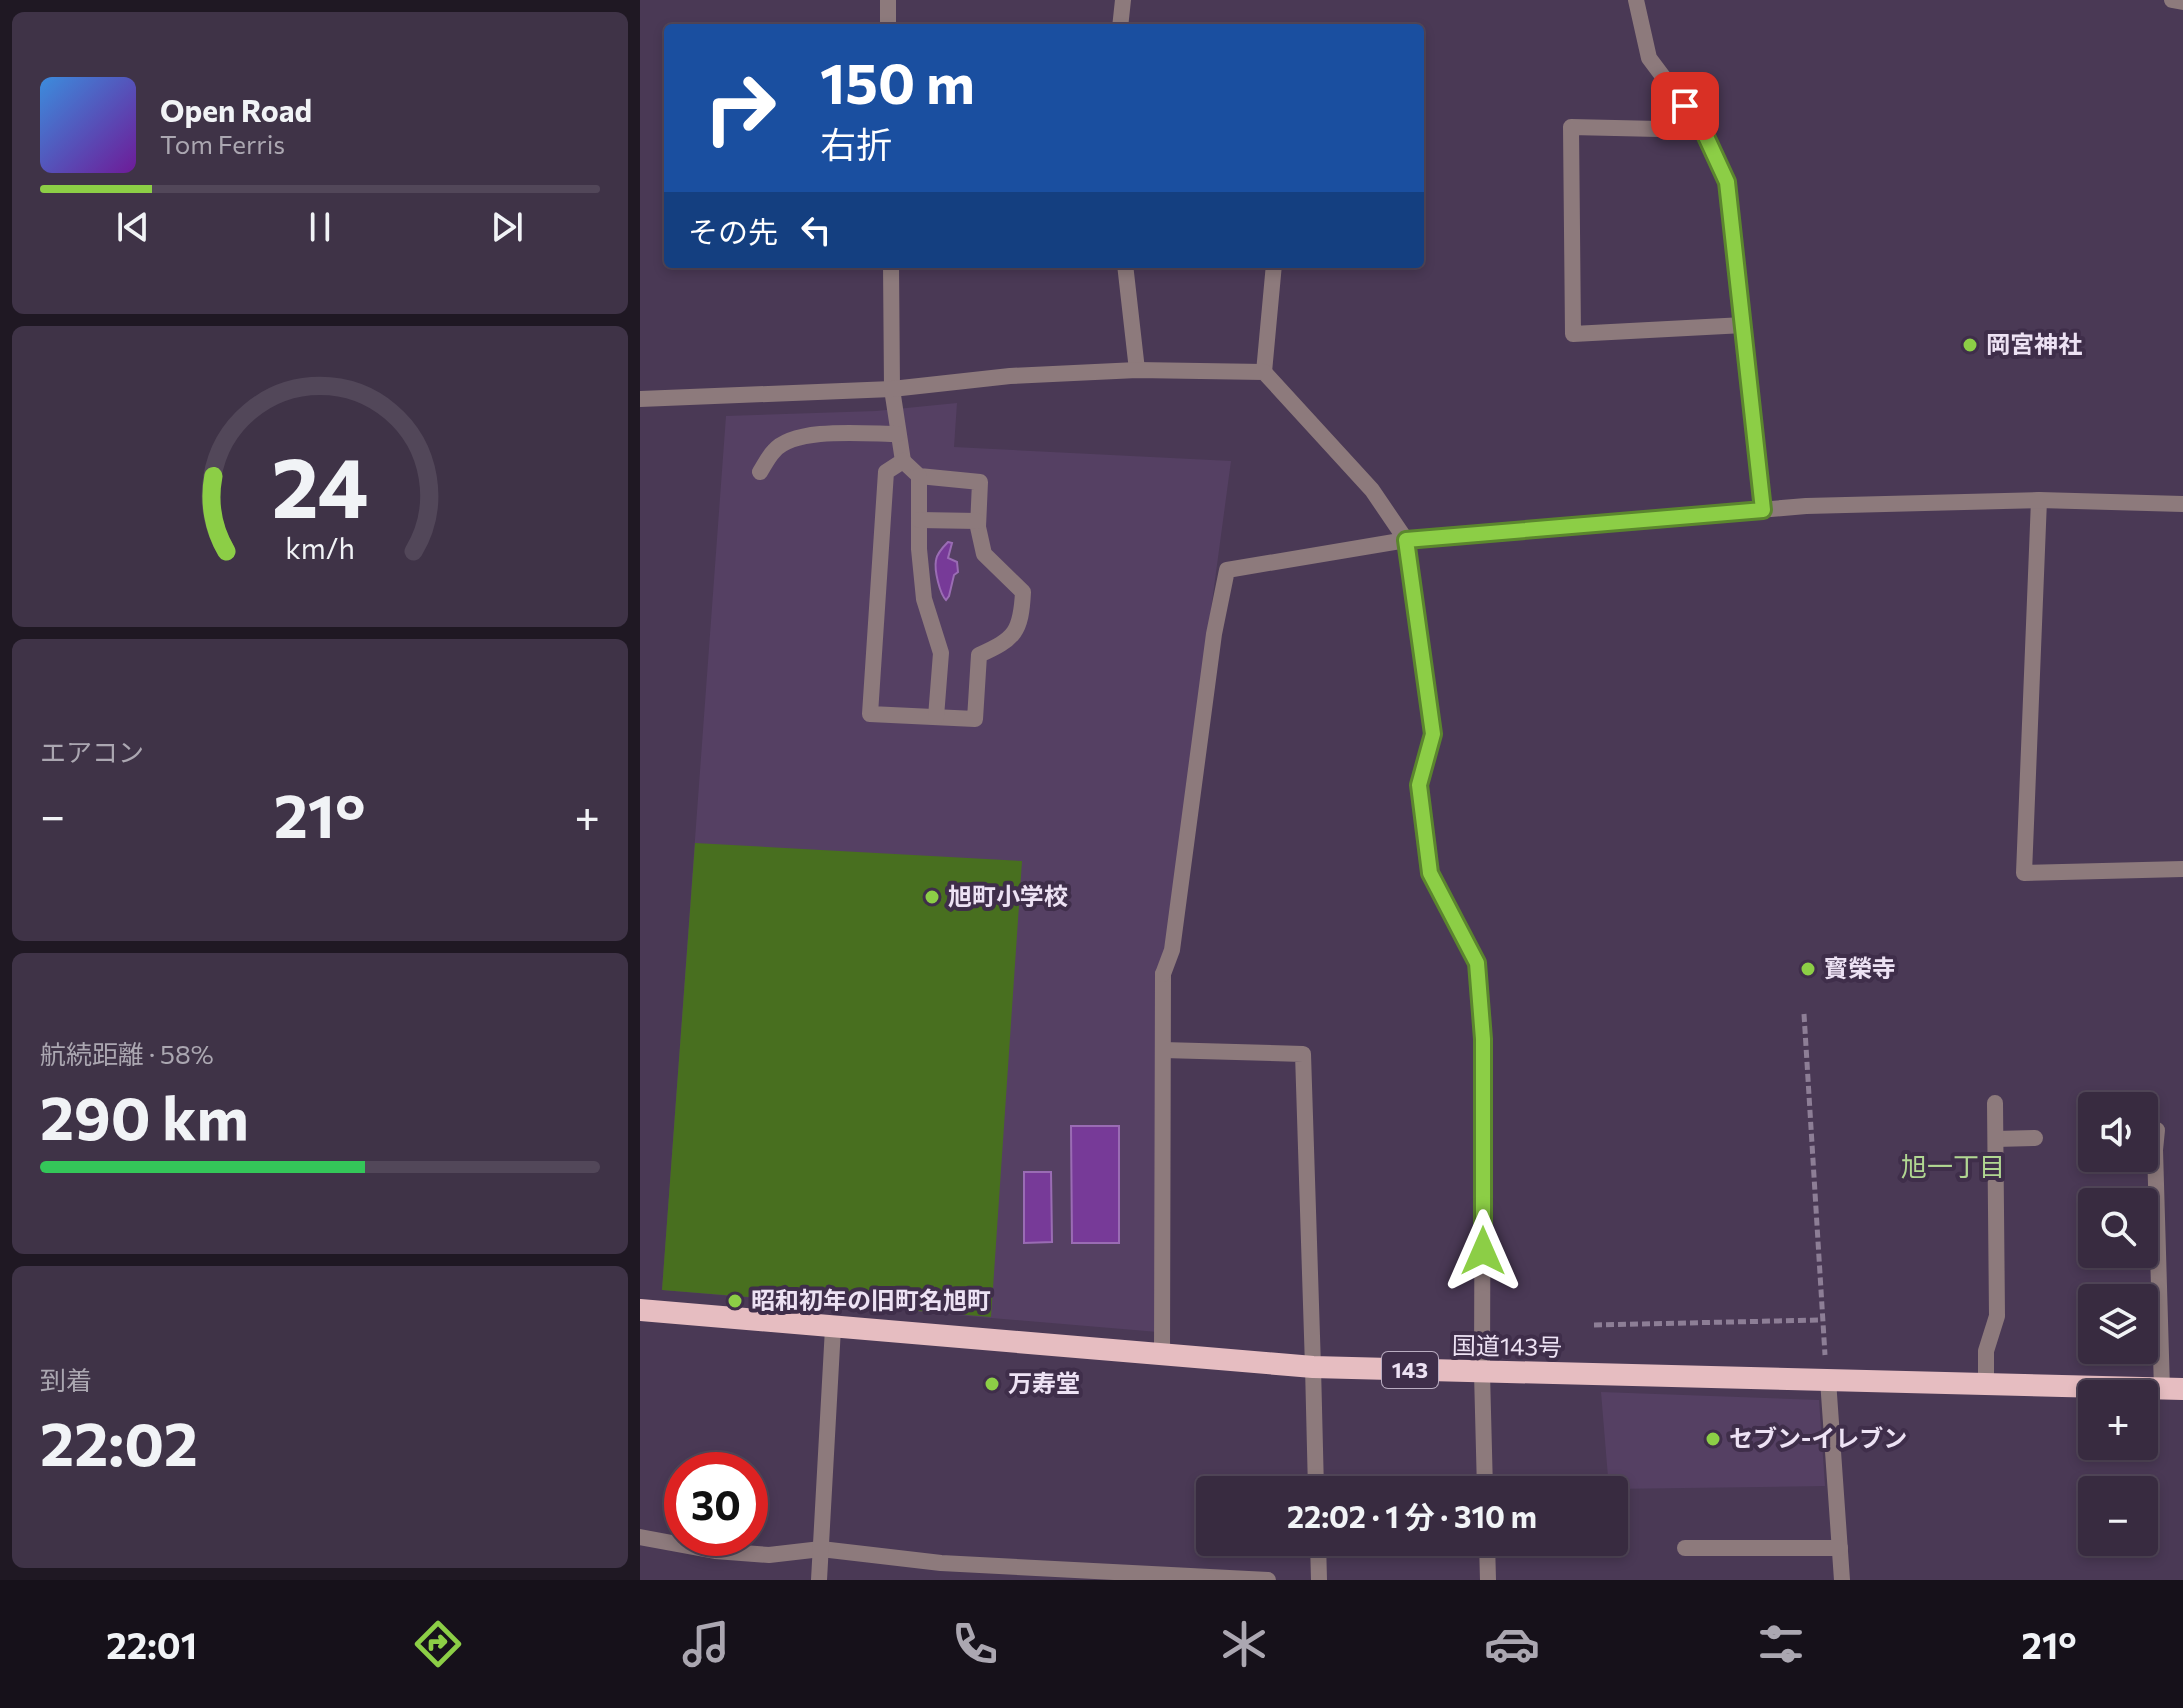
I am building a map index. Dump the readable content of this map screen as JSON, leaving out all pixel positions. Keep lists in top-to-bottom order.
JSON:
{
  "streets": {
    "highway": ["国道143号", "143"]
  },
  "districts": ["旭一丁目"],
  "places": [
    "岡宮神社",
    "旭町小学校",
    "寳榮寺",
    "昭和初年の旧町名旭町",
    "万寿堂",
    "セブン-イレブン"
  ],
  "page": {
    "turn": ["150 m", "右折"],
    "song": ["Open Road", "Tom Ferris"],
    "then": "その先",
    "tile": [
      "エアコン",
      ["航続距離 · 58%", "290 km"],
      ["到着", "22:02"]
    ],
    "heat": ["−", "21°", "+"],
    "map_buttons": ["+", "−"],
    "limit": "30",
    "trip": "22:02 · 1 分 · 310 m",
    "tabs": ["22:01", "21°"],
    "gauge": ["24", "km/h"]
  }
}
